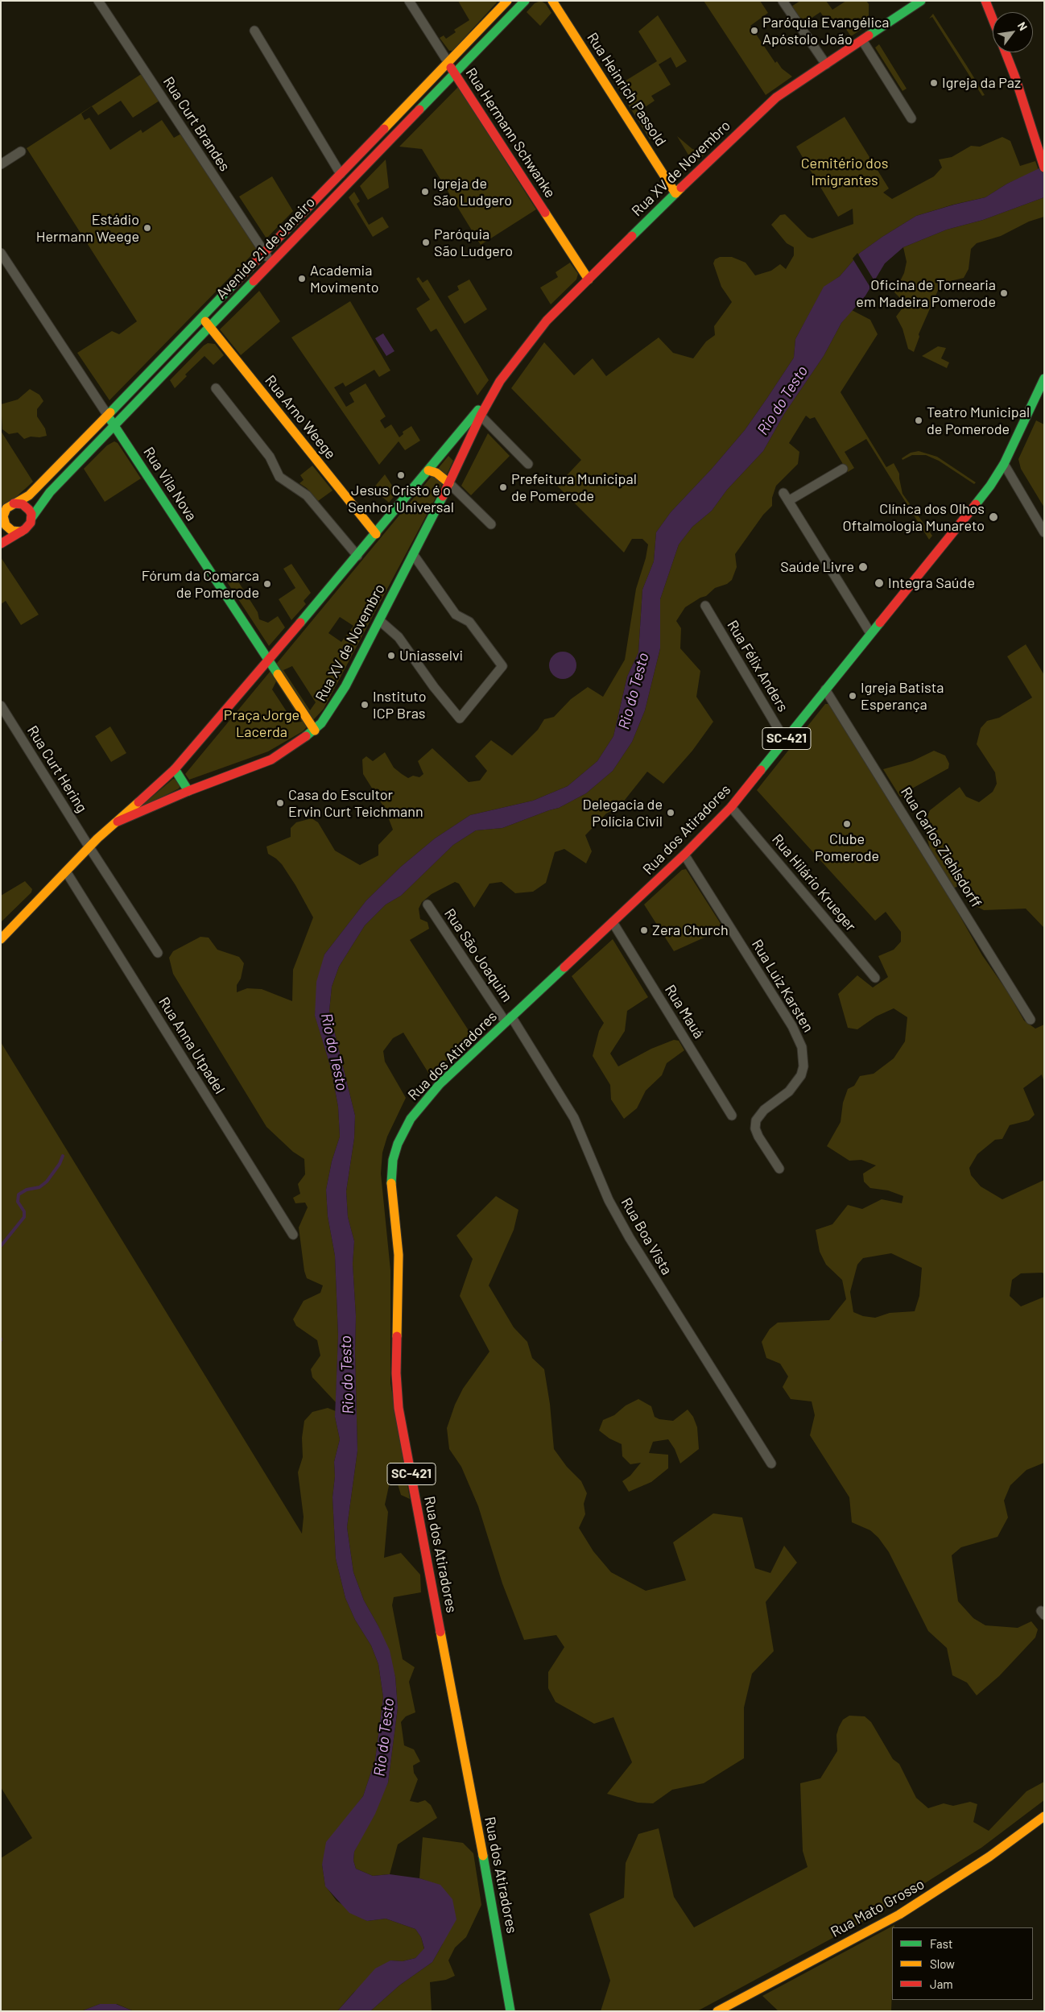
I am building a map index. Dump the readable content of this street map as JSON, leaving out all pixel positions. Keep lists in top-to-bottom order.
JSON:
{
  "streets": {
    "main road": [
      "Rua Heinrich Passold",
      "Rua Hermann Schwanke",
      "Rua XV de Novembro",
      "Avenida 21 de Janeiro",
      "Rua Arno Weege",
      "Rua Vila Nova",
      "SC-421",
      "Rua dos Atiradores",
      "Rua Mato Grosso"
    ],
    "street": [
      "Rua Curt Brandes",
      "Rua Félix Anders",
      "Rua Curt Hering",
      "Rua Carlos Ziehlsdorff",
      "Rua Hilário Krueger",
      "Rua São Joaquim",
      "Rua Luiz Karsten",
      "Rua Mauá",
      "Rua Anna Utpadel",
      "Rua Boa Vista"
    ]
  },
  "crossings": [
    ["Rua Heinrich Passold", "Rua XV de Novembro"],
    ["Rua Curt Brandes", "Avenida 21 de Janeiro"],
    ["Rua Hermann Schwanke", "Rua XV de Novembro"],
    ["Rua Hermann Schwanke", "Avenida 21 de Janeiro"],
    ["Rua XV de Novembro", "Rua Arno Weege"],
    ["Rua XV de Novembro", "Rua Vila Nova"],
    ["Rua XV de Novembro", "Rua Curt Hering"],
    ["Rua XV de Novembro", "Rua Anna Utpadel"],
    ["Avenida 21 de Janeiro", "Rua Arno Weege"],
    ["Avenida 21 de Janeiro", "Rua Vila Nova"],
    ["Rua Félix Anders", "Rua dos Atiradores"],
    ["SC-421", "Rua dos Atiradores"],
    ["Rua dos Atiradores", "Rua Carlos Ziehlsdorff"],
    ["Rua dos Atiradores", "Rua Hilário Krueger"],
    ["Rua dos Atiradores", "Rua São Joaquim"],
    ["Rua dos Atiradores", "Rua Luiz Karsten"],
    ["Rua dos Atiradores", "Rua Mauá"],
    ["Rua dos Atiradores", "Rua Boa Vista"],
    ["Rua São Joaquim", "Rua Boa Vista"]
  ],
  "water": ["Rio do Testo"],
  "parks": ["Cemitério dos Imigrantes", "Praça Jorge Lacerda"],
  "places": [
    "Paróquia Evangélica Apóstolo João",
    "Igreja da Paz",
    "Igreja de São Ludgero",
    "Estádio Hermann Weege",
    "Paróquia São Ludgero",
    "Academia Movimento",
    "Oficina de Tornearia em Madeira Pomerode",
    "Teatro Municipal de Pomerode",
    "Jesus Cristo é o Senhor Universal",
    "Prefeitura Municipal de Pomerode",
    "Clínica dos Olhos Oftalmologia Munareto",
    "Saúde Livre",
    "Integra Saúde",
    "Fórum da Comarca de Pomerode",
    "Uniasselvi",
    "Igreja Batista Esperança",
    "Instituto ICP Bras",
    "Casa do Escultor Ervin Curt Teichmann",
    "Delegacia de Polícia Civil",
    "Clube Pomerode",
    "Zera Church"
  ],
  "legend": ["Fast", "Slow", "Jam"],
  "north": "top right"
}
